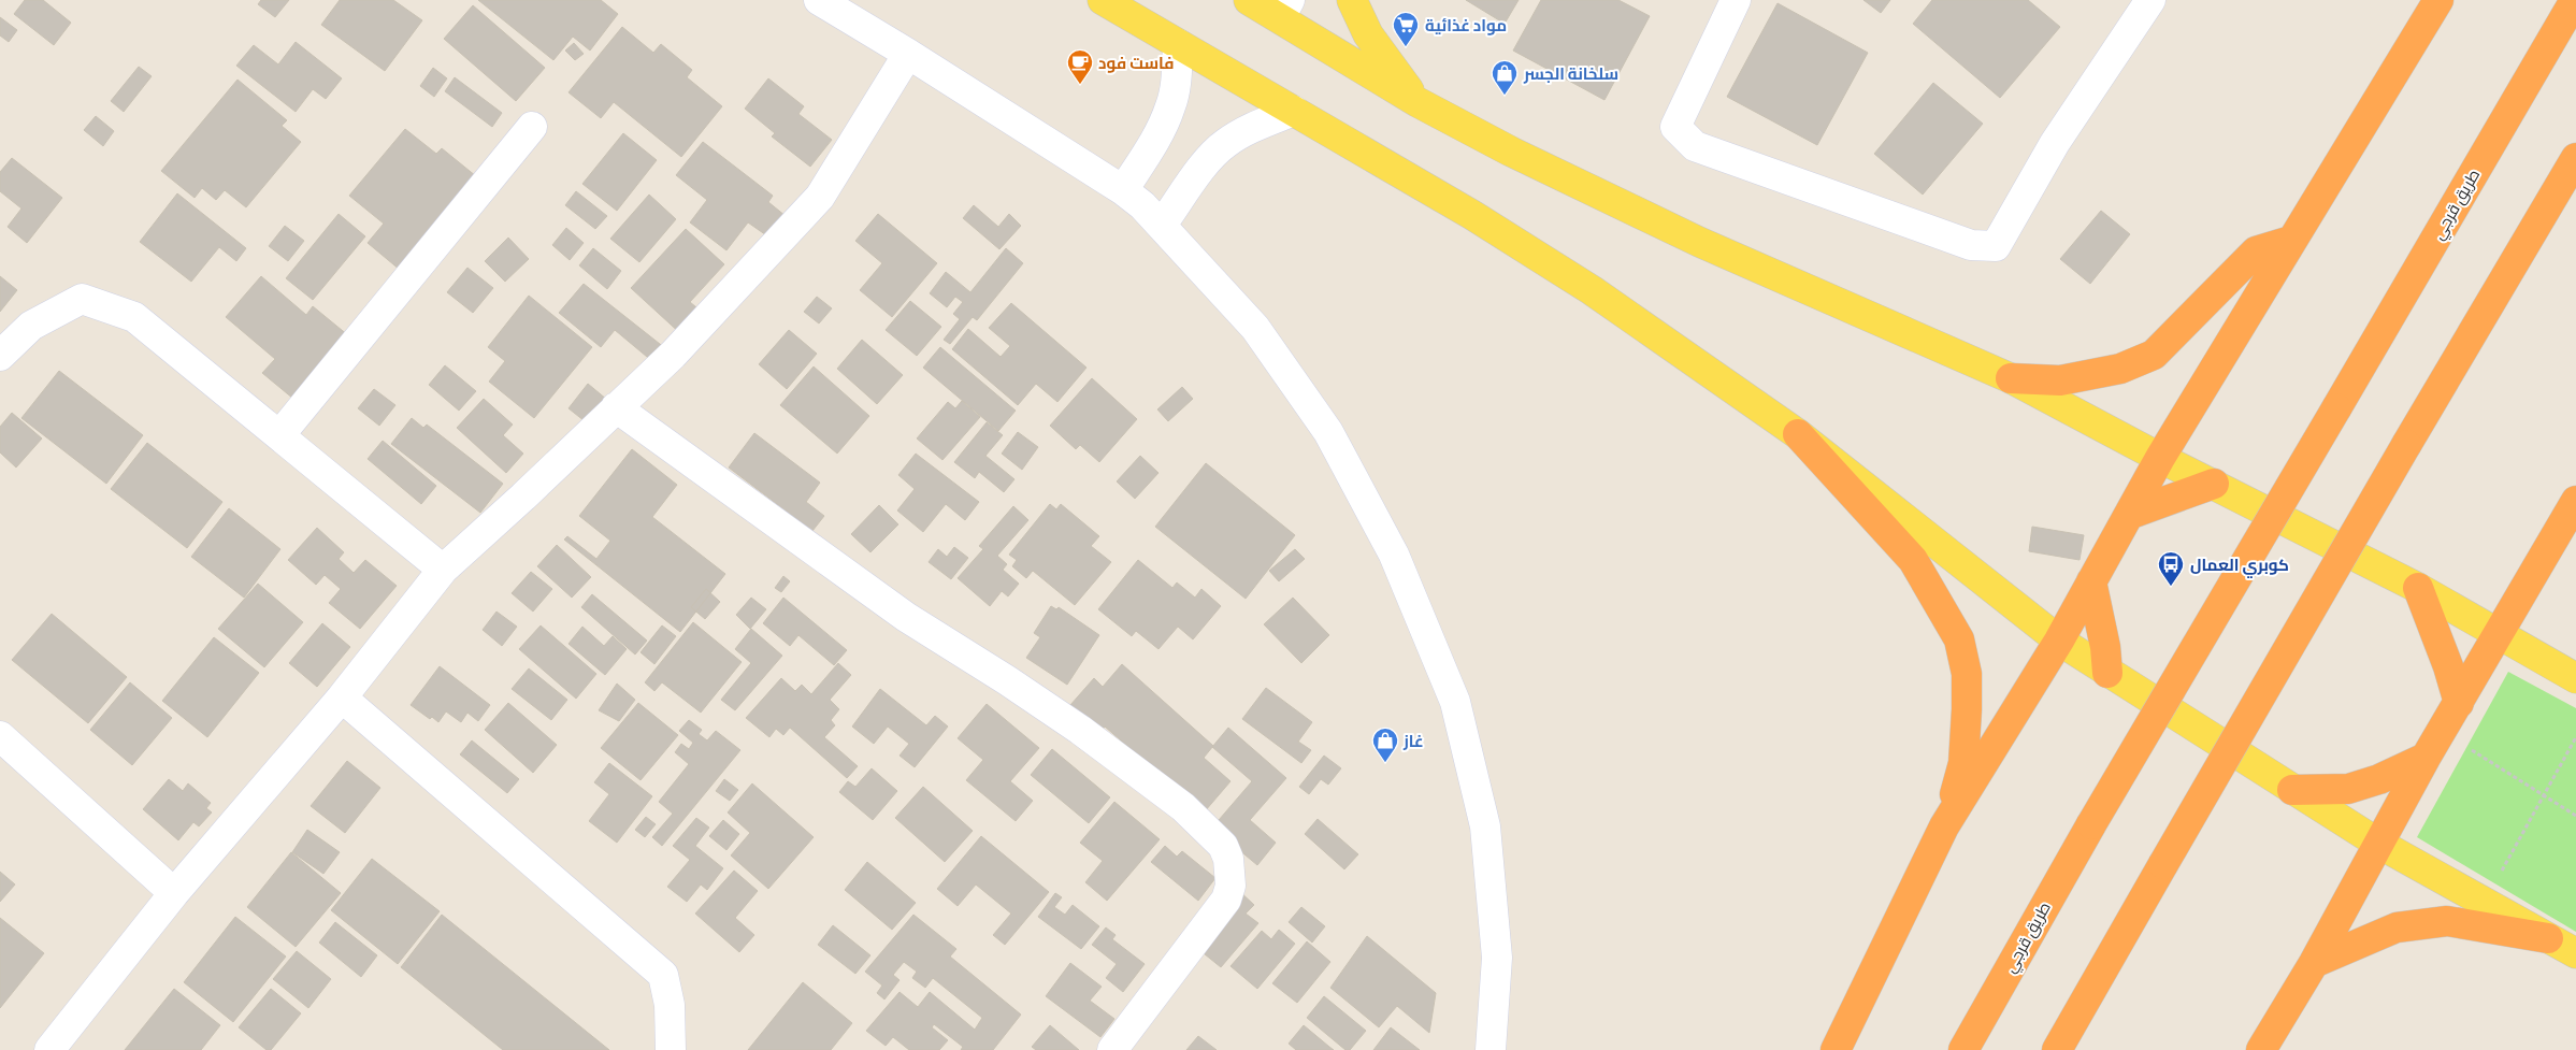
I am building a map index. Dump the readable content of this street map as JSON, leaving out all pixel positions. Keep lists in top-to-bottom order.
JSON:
{
  "streets": {
    "highway": ["طريق قرجي"]
  },
  "places": {
    "supermarket": ["مواد غذائية"],
    "cafe": ["فاست فود"],
    "shop": ["سلخانة الجسر", "غاز"],
    "bus stop": ["كوبري العمال"]
  }
}
